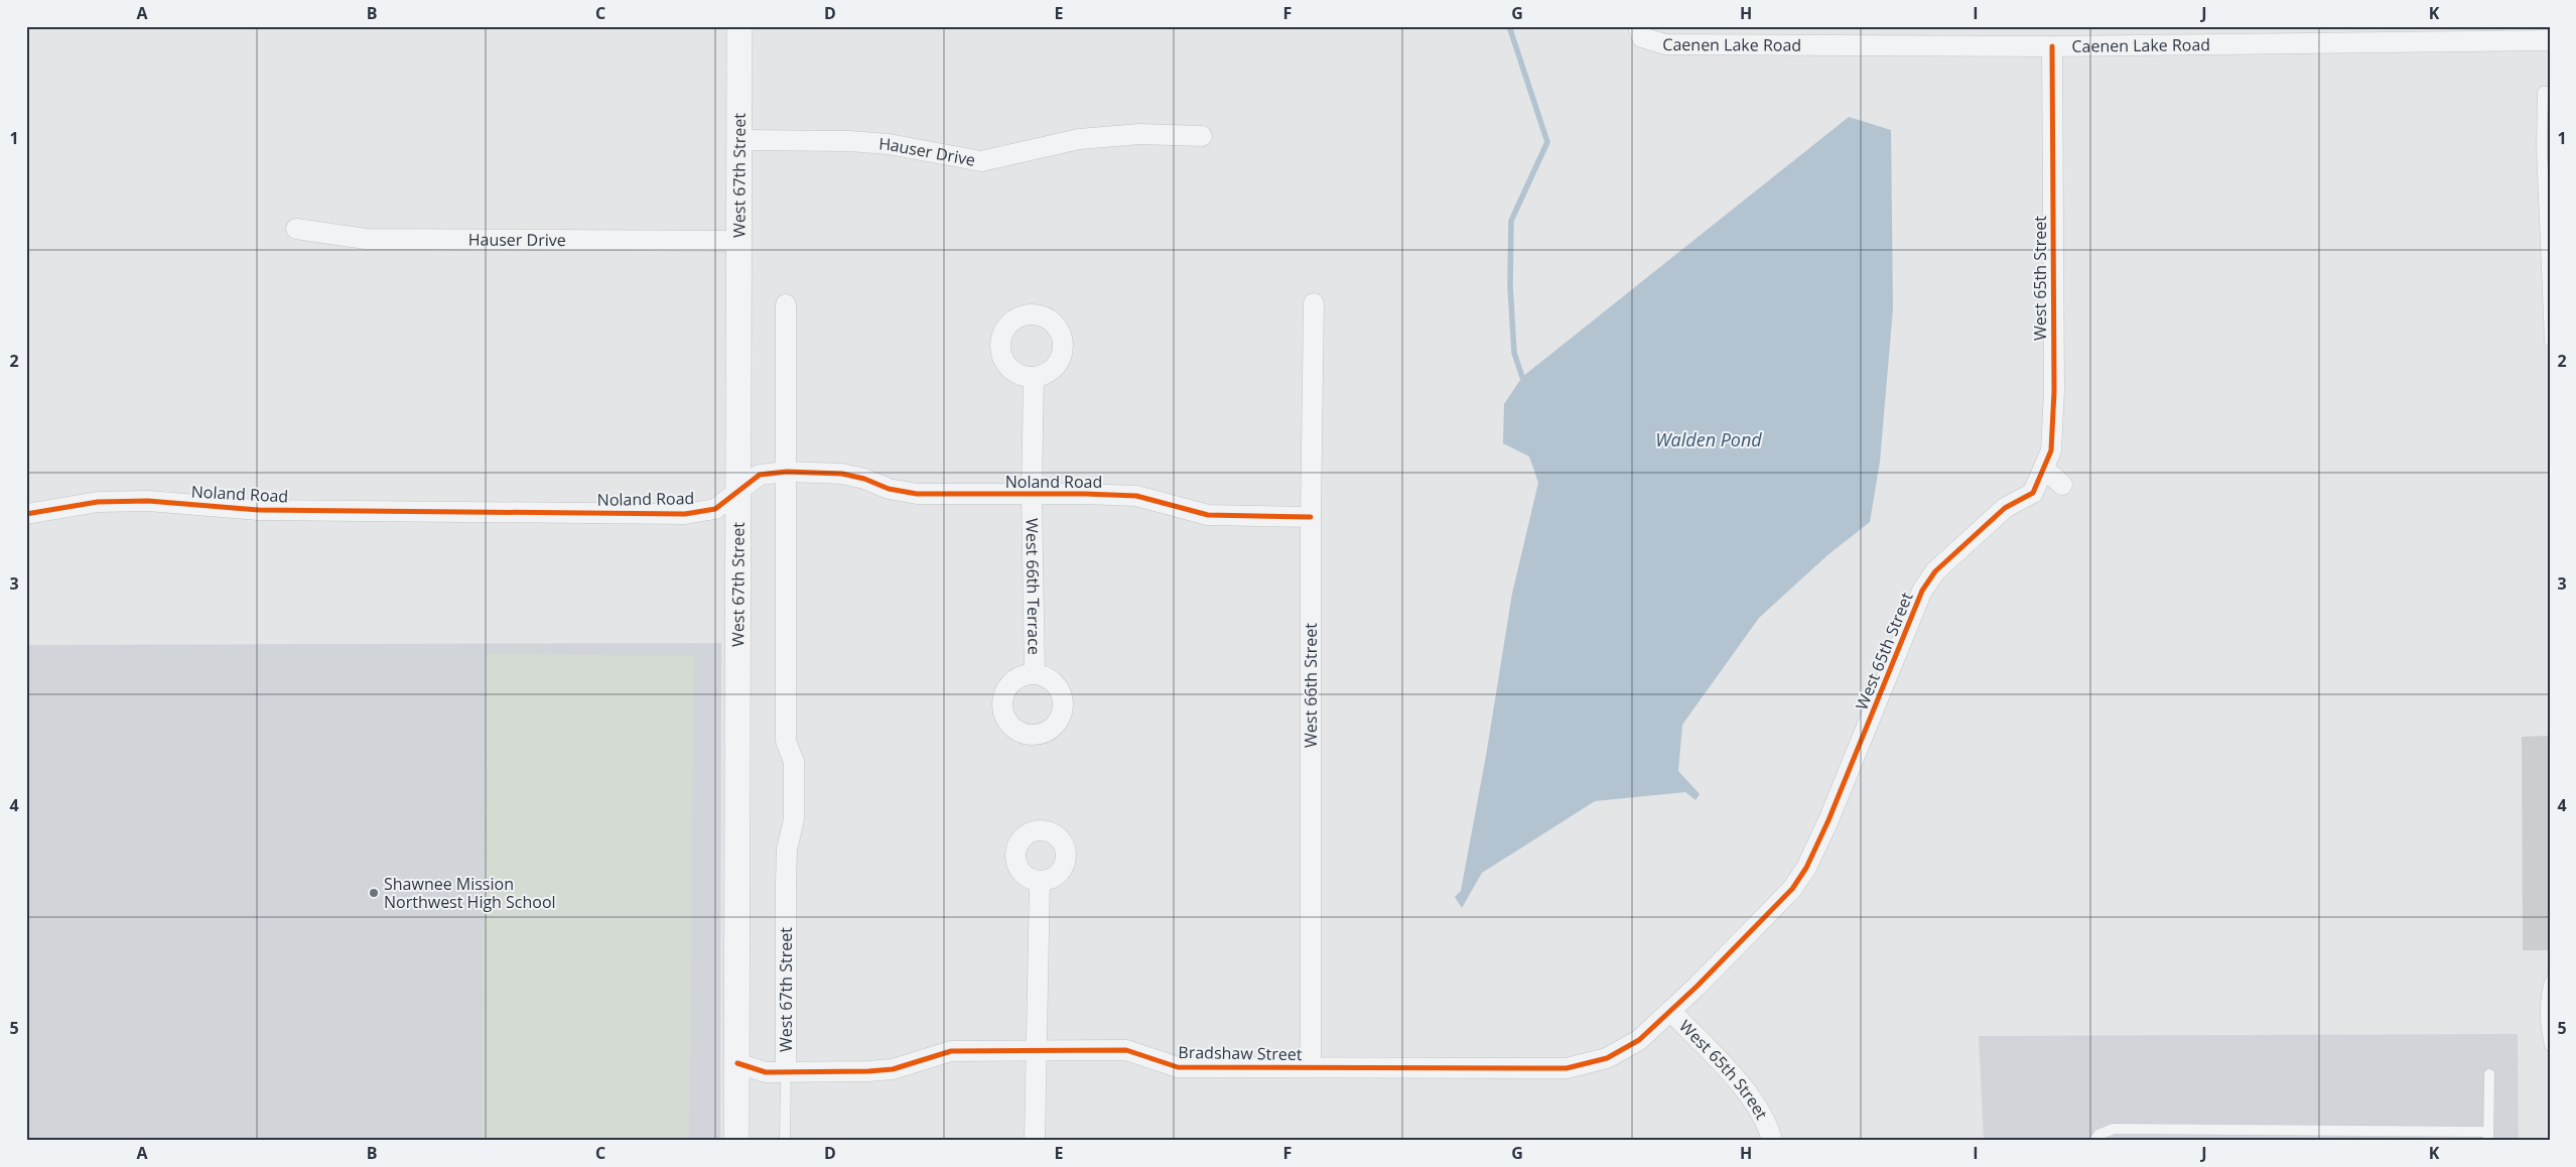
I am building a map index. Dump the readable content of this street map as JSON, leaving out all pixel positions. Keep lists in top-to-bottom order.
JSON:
{
  "streets": {
    "street": [
      "Caenen Lake Road",
      "Hauser Drive",
      "West 67th Street",
      "West 65th Street",
      "Noland Road",
      "West 66th Terrace",
      "West 66th Street",
      "Bradshaw Street"
    ]
  },
  "crossings": [
    ["Caenen Lake Road", "West 65th Street"],
    ["Hauser Drive", "West 67th Street"],
    ["West 67th Street", "Noland Road"],
    ["West 67th Street", "Bradshaw Street"],
    ["West 65th Street", "Bradshaw Street"],
    ["Noland Road", "West 66th Terrace"],
    ["Noland Road", "West 66th Street"],
    ["West 66th Street", "Bradshaw Street"]
  ],
  "water": ["Walden Pond"],
  "places": ["Shawnee Mission Northwest High School"],
  "grid": {
    "columns": [
      "A",
      "B",
      "C",
      "D",
      "E",
      "F",
      "G",
      "H",
      "I",
      "J",
      "K"
    ],
    "rows": [
      "1",
      "2",
      "3",
      "4",
      "5"
    ]
  }
}
